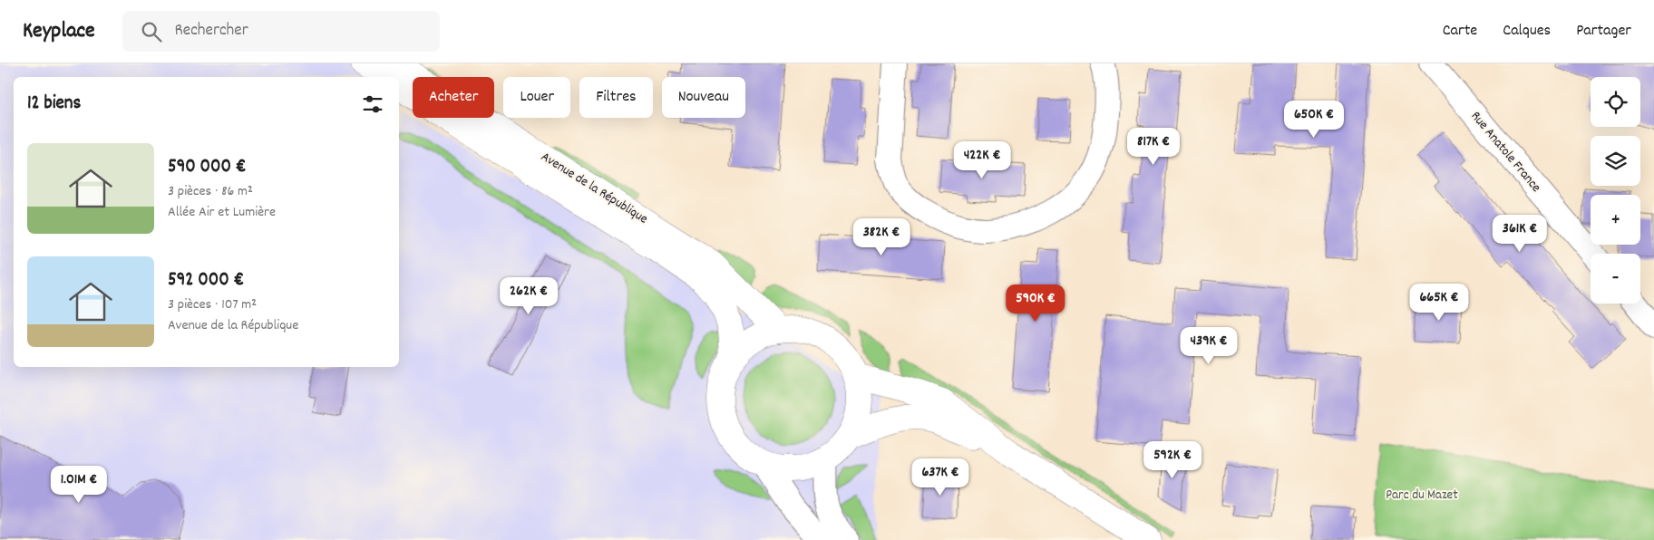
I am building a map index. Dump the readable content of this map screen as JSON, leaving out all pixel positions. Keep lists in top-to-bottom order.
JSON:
{
  "streets": {
    "main road": ["Avenue de la République"],
    "street": ["Rue Anatole France"]
  },
  "parks": ["Parc du Mazet"],
  "page": {
    "header": "Keyplace",
    "search": "Rechercher",
    "nav": ["Carte", "Calques", "Partager"],
    "map_buttons": ["+", "−"],
    "chip": [
      "Acheter",
      "Louer",
      "Filtres",
      "Nouveau"
    ],
    "heading": "12 biens",
    "price": [
      "650K €",
      "817K €",
      "422K €",
      "361K €",
      "382K €",
      "262K €",
      "665K €",
      "590K €",
      "439K €",
      "592K €",
      "637K €",
      "1.01M €"
    ],
    "list": [
      {
        "name": "590 000 €",
        "note": "3 pièces · 86 m² · Allée Air et Lumière"
      },
      {
        "name": "592 000 €",
        "note": "3 pièces · 107 m² · Avenue de la République"
      }
    ]
  }
}
